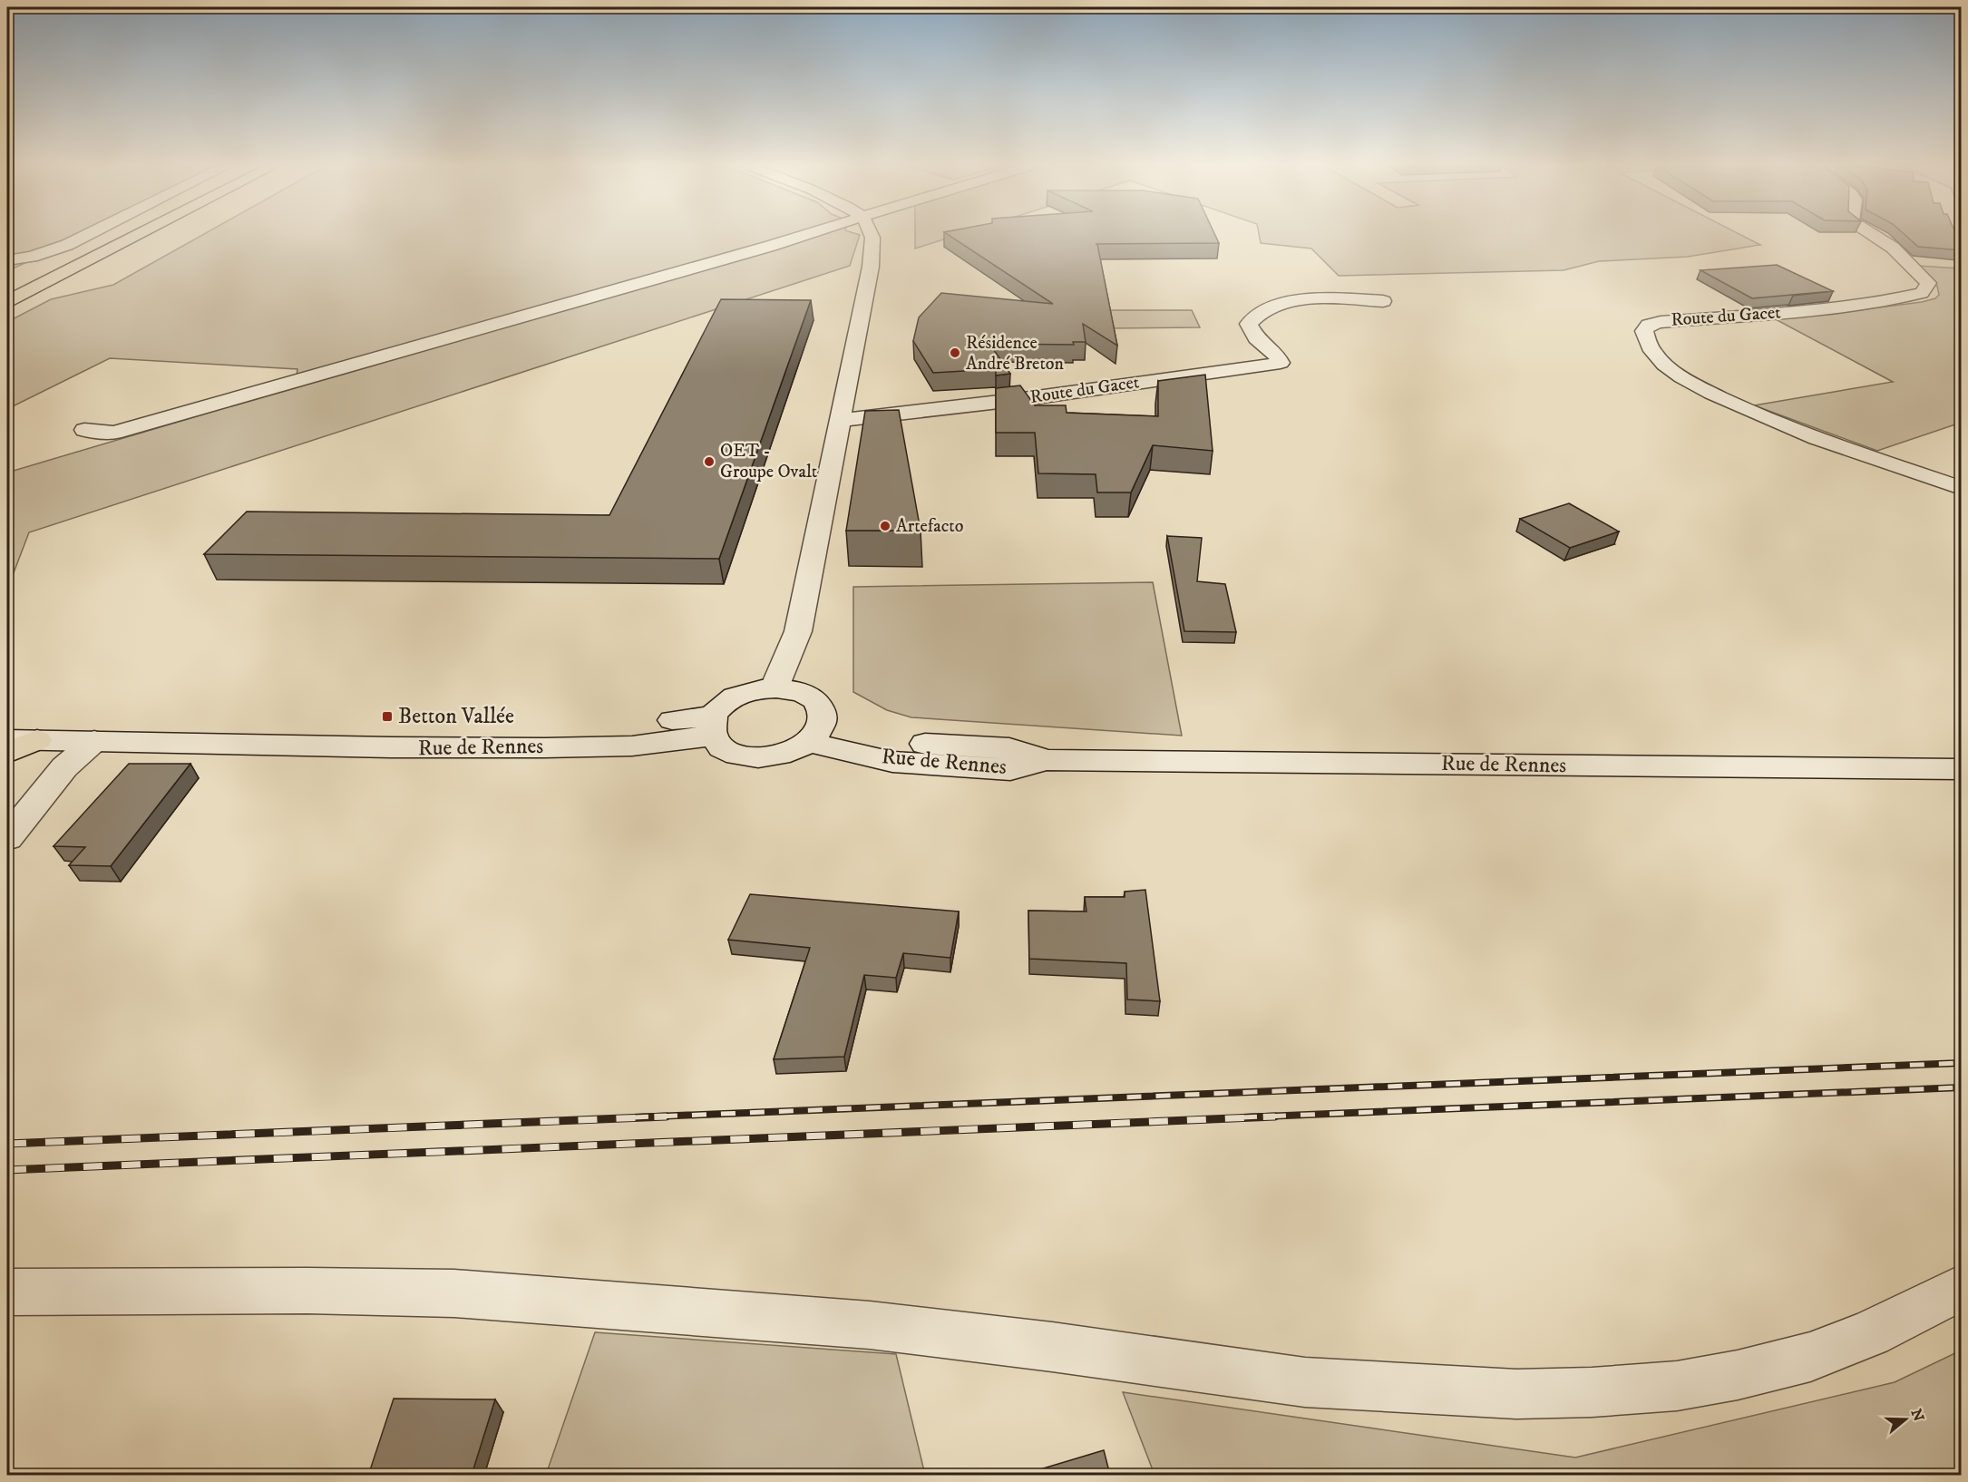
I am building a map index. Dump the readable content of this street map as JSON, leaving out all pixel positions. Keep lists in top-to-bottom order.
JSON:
{
  "streets": {
    "street": ["Route du Gacet", "Rue de Rennes"]
  },
  "places": {
    "other": ["Résidence André Breton", "OET - Groupe Ovalt", "Artefacto"],
    "transit": ["Betton Vallée"]
  },
  "north": "right"
}
